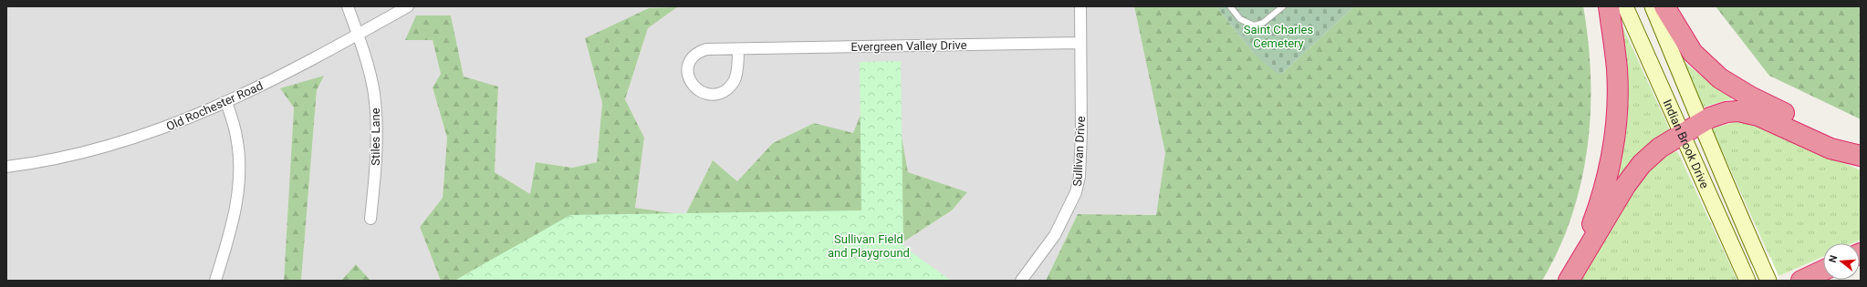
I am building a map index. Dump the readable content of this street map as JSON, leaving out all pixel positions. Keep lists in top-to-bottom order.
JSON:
{
  "streets": {
    "main road": ["Indian Brook Drive"],
    "street": [
      "Evergreen Valley Drive",
      "Old Rochester Road",
      "Stiles Lane",
      "Sullivan Drive"
    ]
  },
  "crossings": [
    ["Evergreen Valley Drive", "Sullivan Drive"],
    ["Old Rochester Road", "Stiles Lane"]
  ],
  "parks": ["Saint Charles Cemetery", "Sullivan Field and Playground"],
  "north": "left"
}
